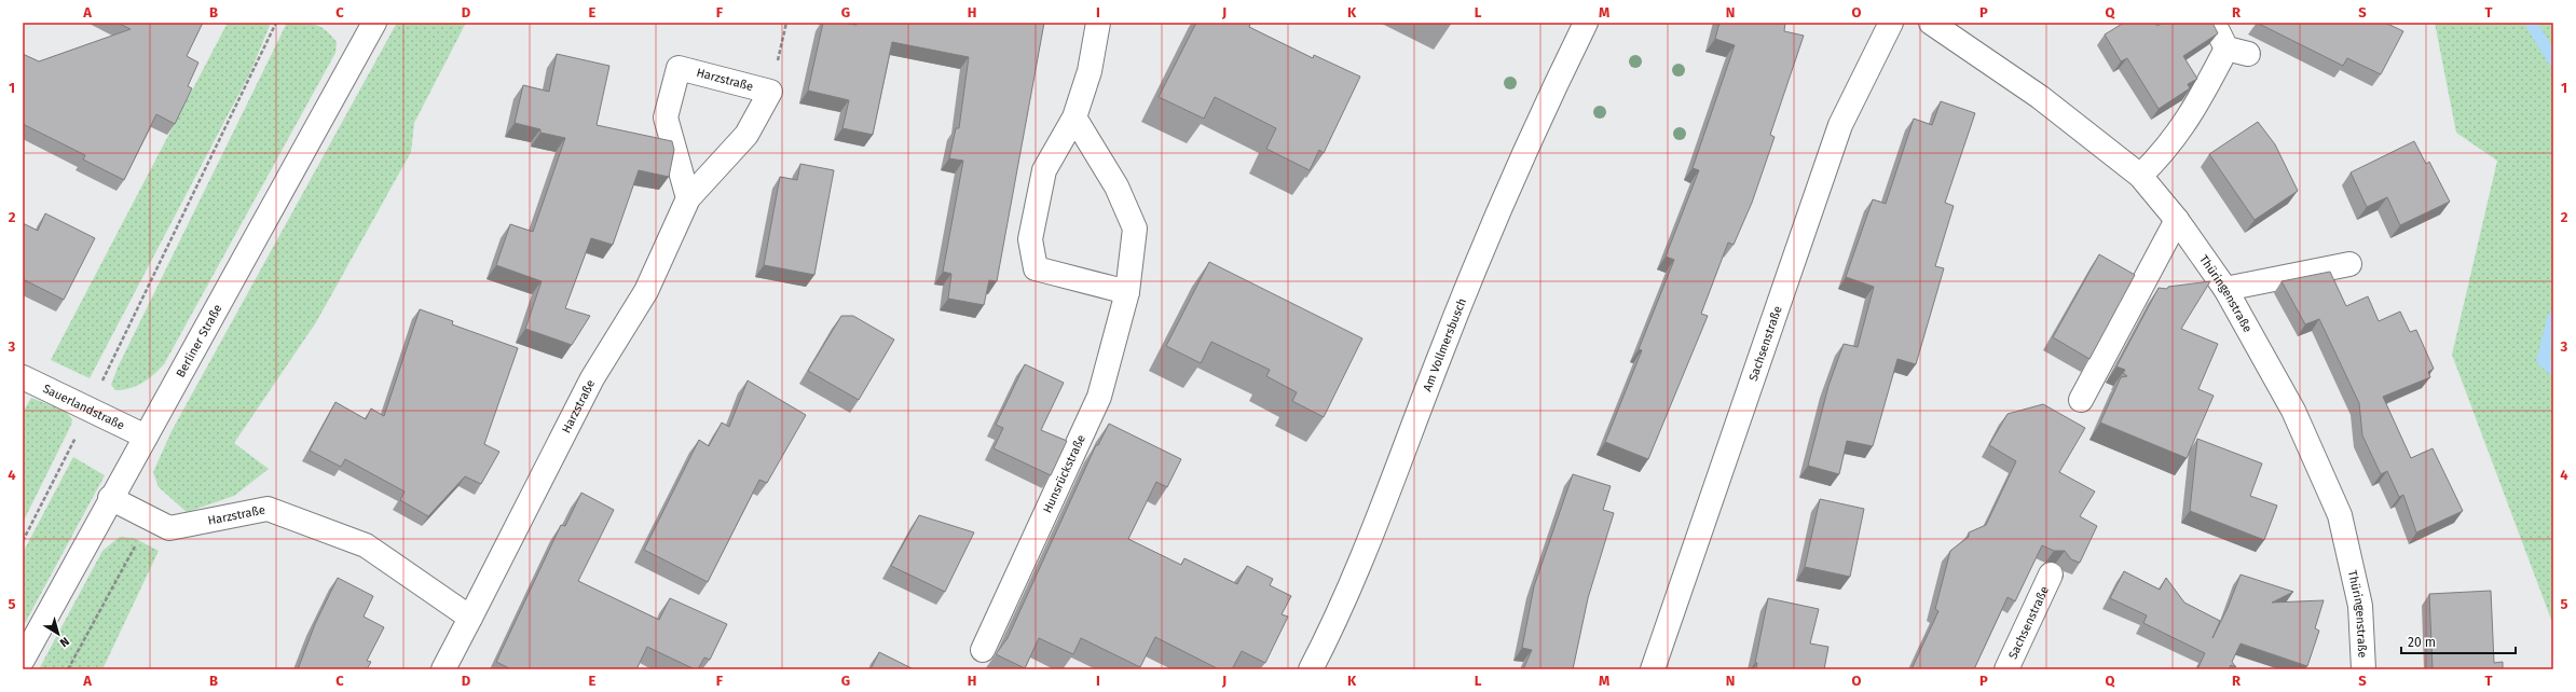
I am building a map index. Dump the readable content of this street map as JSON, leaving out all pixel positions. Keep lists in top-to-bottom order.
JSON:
{
  "streets": {
    "street": [
      "Harzstraße",
      "Thüringenstraße",
      "Berliner Straße",
      "Sachsenstraße",
      "Am Vollmersbusch",
      "Sauerlandstraße",
      "Hunsrückstraße"
    ]
  },
  "crossings": [
    ["Harzstraße", "Berliner Straße"],
    ["Berliner Straße", "Sauerlandstraße"]
  ],
  "scale_bar": "20 m",
  "north": "bottom right",
  "grid": {
    "columns": [
      "A",
      "B",
      "C",
      "D",
      "E",
      "F",
      "G",
      "H",
      "I",
      "J",
      "K",
      "L",
      "M",
      "N",
      "O",
      "P",
      "Q",
      "R",
      "S",
      "T"
    ],
    "rows": [
      "1",
      "2",
      "3",
      "4",
      "5"
    ]
  }
}
